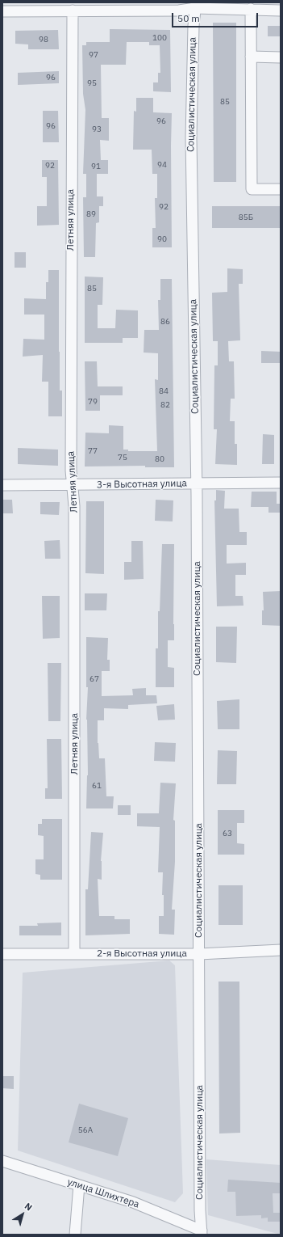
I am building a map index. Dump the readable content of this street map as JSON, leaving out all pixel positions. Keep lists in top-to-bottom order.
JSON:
{
  "streets": {
    "street": [
      "Социалистическая улица",
      "Летняя улица",
      "3-я Высотная улица",
      "2-я Высотная улица",
      "улица Шлихтера"
    ]
  },
  "crossings": [
    ["Социалистическая улица", "3-я Высотная улица"],
    ["Социалистическая улица", "2-я Высотная улица"],
    ["Социалистическая улица", "улица Шлихтера"],
    ["Летняя улица", "3-я Высотная улица"],
    ["Летняя улица", "2-я Высотная улица"]
  ],
  "house_numbers": [
    "100",
    "98",
    "97",
    "96",
    "95",
    "85",
    "96",
    "96",
    "93",
    "94",
    "92",
    "91",
    "92",
    "89",
    "85Б",
    "90",
    "85",
    "86",
    "84",
    "79",
    "82",
    "77",
    "75",
    "80",
    "67",
    "61",
    "63",
    "56А"
  ],
  "scale_bar": "50 m",
  "north": "top right"
}
